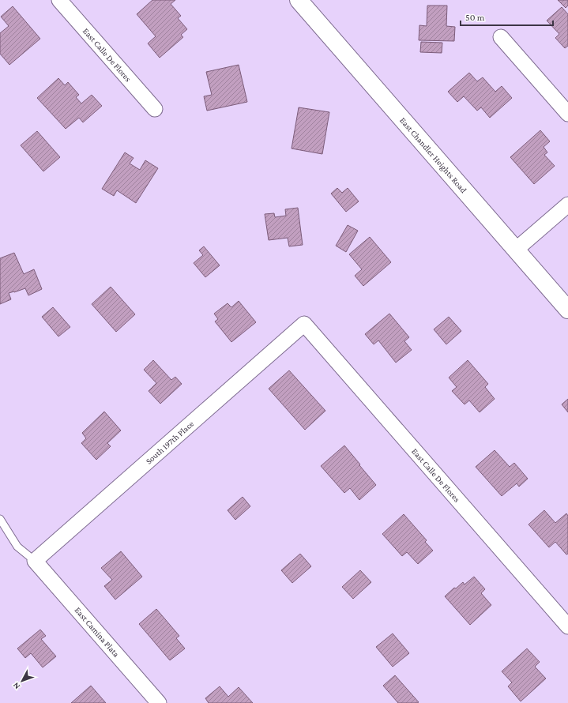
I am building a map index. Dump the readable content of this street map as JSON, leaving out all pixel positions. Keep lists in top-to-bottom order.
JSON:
{
  "streets": {
    "main road": ["East Chandler Heights Road"],
    "street": ["East Calle De Flores", "South 197th Place", "East Camina Plata"]
  },
  "crossings": [
    ["East Calle De Flores", "South 197th Place"],
    ["South 197th Place", "East Camina Plata"]
  ],
  "scale_bar": "50 m",
  "north": "bottom left"
}
